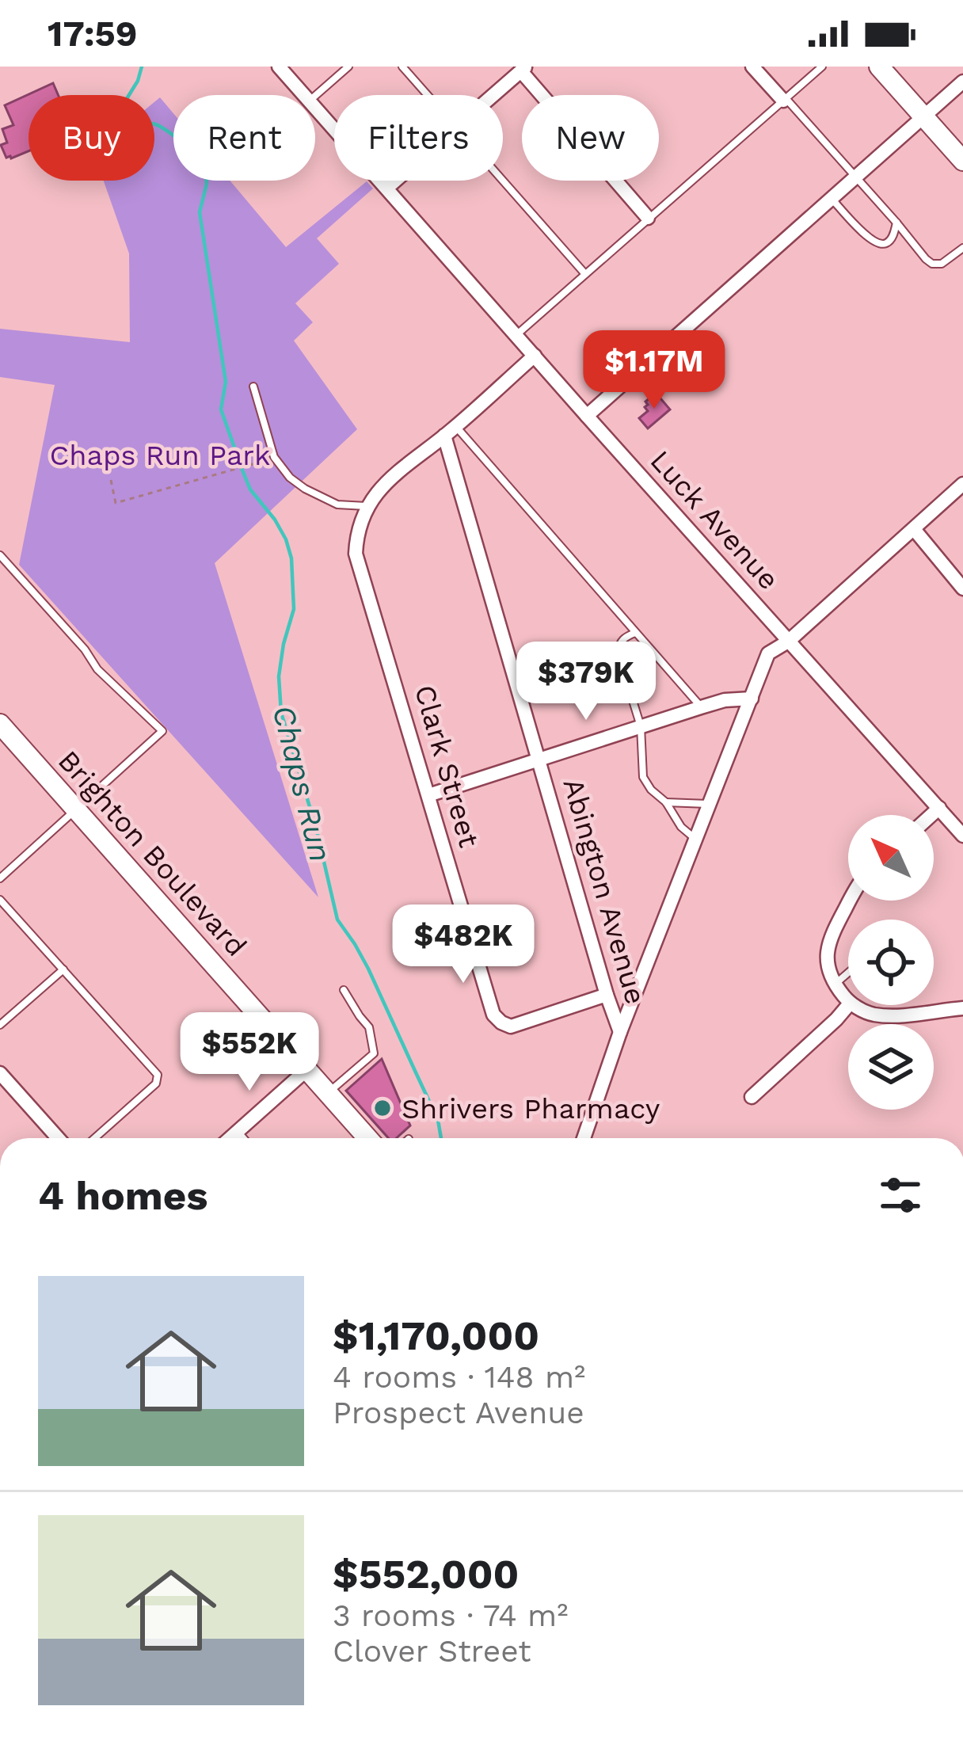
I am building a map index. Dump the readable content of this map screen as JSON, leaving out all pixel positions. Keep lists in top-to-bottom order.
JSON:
{
  "streets": {
    "street": [
      "Luck Avenue",
      "Clark Street",
      "Brighton Boulevard",
      "Abington Avenue"
    ]
  },
  "crossings": [
    ["Clark Street", "Abington Avenue"]
  ],
  "water": ["Chaps Run"],
  "parks": ["Chaps Run Park"],
  "places": ["Shrivers Pharmacy"],
  "north": "top left",
  "page": {
    "status": "17:59",
    "chip": [
      "Buy",
      "Rent",
      "Filters",
      "New"
    ],
    "price": [
      "$1.17M",
      "$379K",
      "$482K",
      "$552K"
    ],
    "heading": "4 homes",
    "list": [
      {
        "name": "$1,170,000",
        "note": "4 rooms · 148 m² · Prospect Avenue"
      },
      {
        "name": "$552,000",
        "note": "3 rooms · 74 m² · Clover Street"
      }
    ]
  }
}
